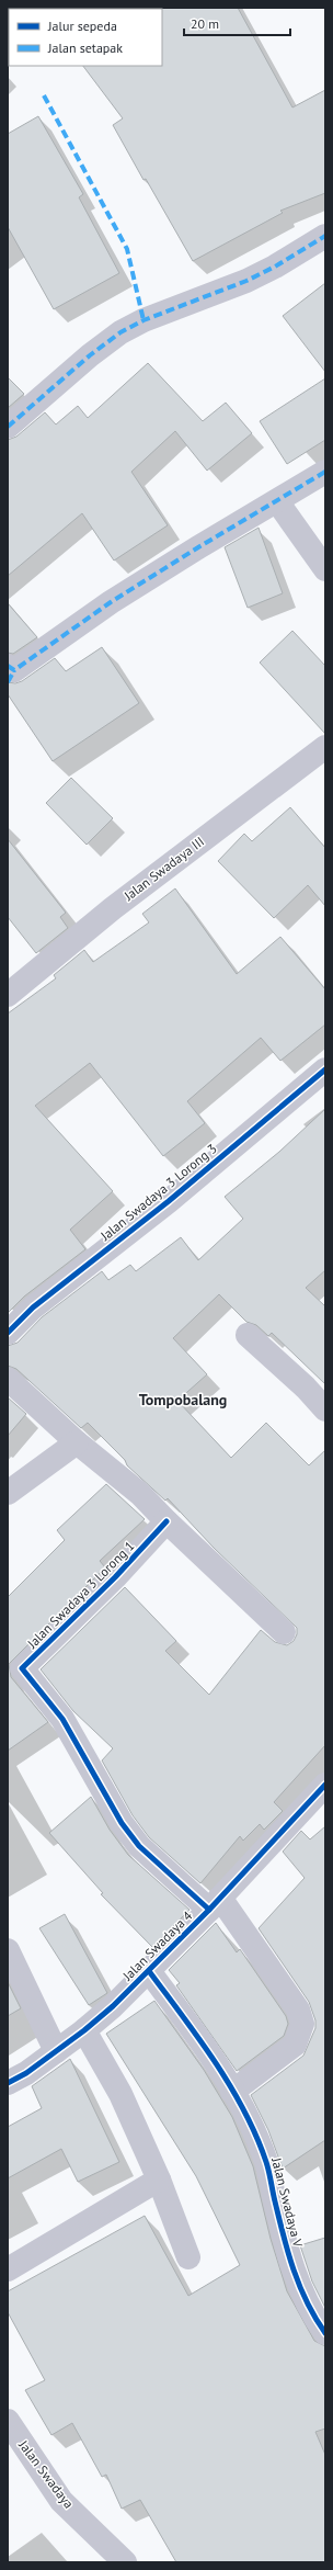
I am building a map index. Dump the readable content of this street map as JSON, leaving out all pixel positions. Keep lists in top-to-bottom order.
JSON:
{
  "streets": {
    "street": [
      "Jalan Swadaya III",
      "Jalan Swadaya 3 Lorong 3",
      "Jalan Swadaya 3 Lorong 1",
      "Jalan Swadaya 4",
      "Jalan Swadaya V",
      "Jalan Swadaya"
    ]
  },
  "crossings": [
    ["Jalan Swadaya 3 Lorong 1", "Jalan Swadaya 4"],
    ["Jalan Swadaya 3 Lorong 1", "Jalan Swadaya V"],
    ["Jalan Swadaya 4", "Jalan Swadaya V"]
  ],
  "districts": ["Tompobalang"],
  "legend": ["Jalur sepeda", "Jalan setapak"],
  "scale_bar": "20 m"
}
